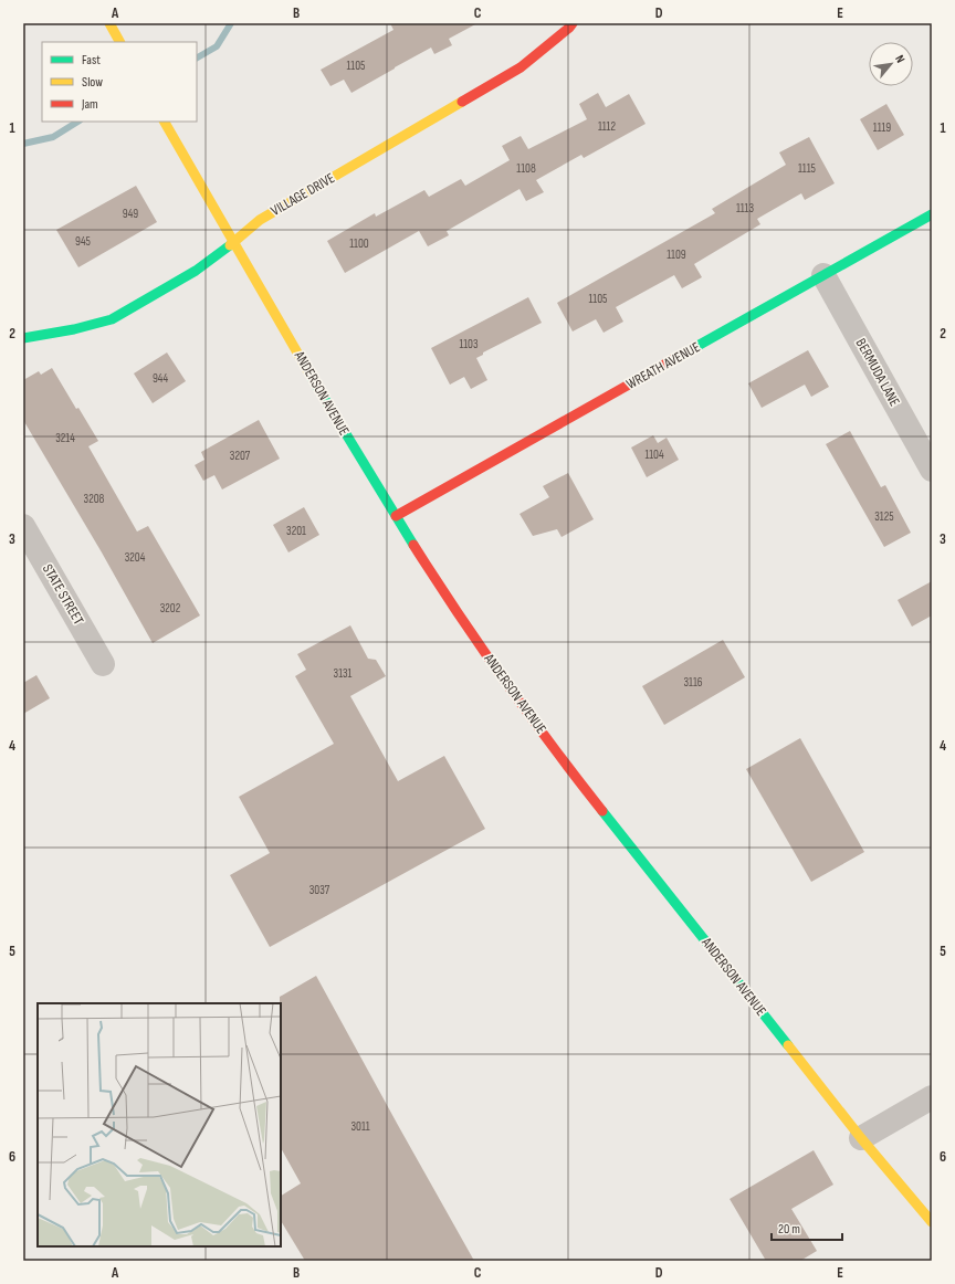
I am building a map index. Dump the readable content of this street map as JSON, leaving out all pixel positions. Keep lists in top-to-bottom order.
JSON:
{
  "streets": {
    "main road": ["VILLAGE DRIVE", "WREATH AVENUE", "ANDERSON AVENUE"],
    "street": ["BERMUDA LANE", "STATE STREET"]
  },
  "crossings": [
    ["VILLAGE DRIVE", "ANDERSON AVENUE"],
    ["WREATH AVENUE", "BERMUDA LANE"],
    ["WREATH AVENUE", "ANDERSON AVENUE"]
  ],
  "house_numbers": [
    "1105",
    "1112",
    "1119",
    "1108",
    "1115",
    "1113",
    "949",
    "945",
    "1100",
    "1109",
    "1105",
    "1103",
    "944",
    "3214",
    "1104",
    "3207",
    "3208",
    "3125",
    "3201",
    "3204",
    "3202",
    "3131",
    "3116",
    "3037",
    "3011"
  ],
  "legend": ["Fast", "Slow", "Jam"],
  "scale_bar": "20 m",
  "north": "top right",
  "grid": {
    "columns": [
      "A",
      "B",
      "C",
      "D",
      "E"
    ],
    "rows": [
      "1",
      "2",
      "3",
      "4",
      "5",
      "6"
    ]
  }
}
